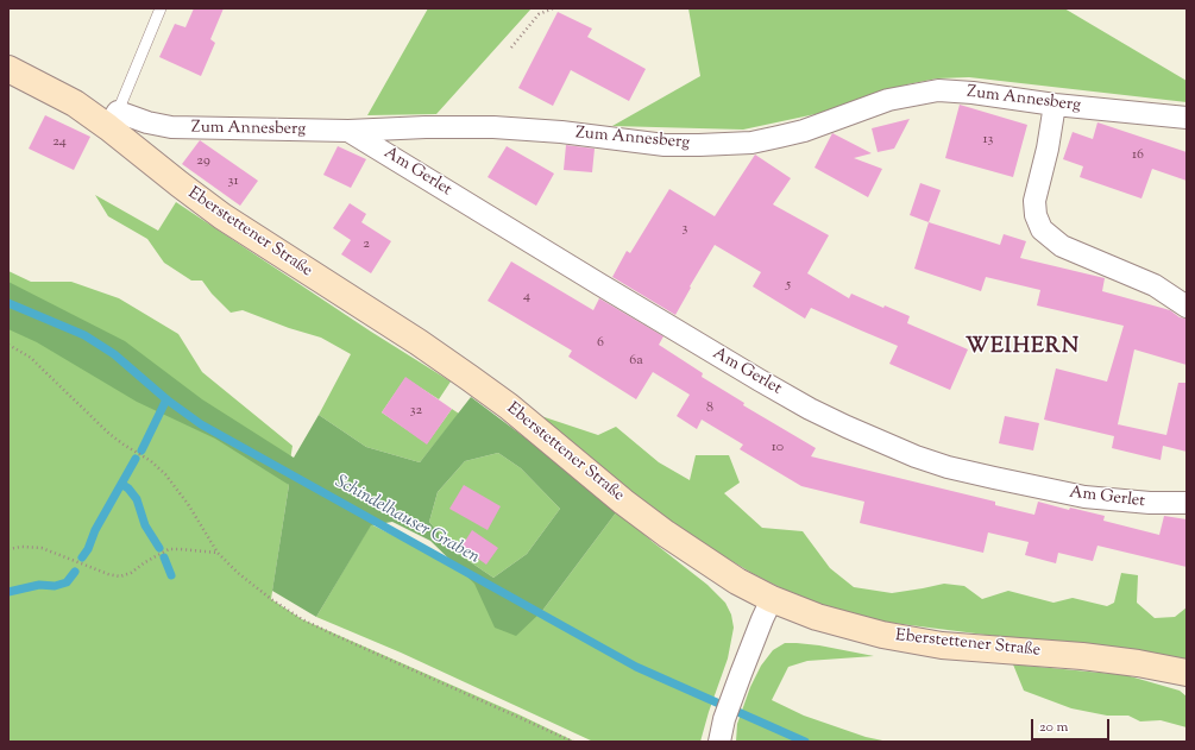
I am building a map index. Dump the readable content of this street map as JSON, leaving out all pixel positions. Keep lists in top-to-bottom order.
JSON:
{
  "streets": {
    "main road": ["Eberstettener Straße"],
    "street": ["Zum Annesberg", "Am Gerlet"]
  },
  "crossings": [
    ["Zum Annesberg", "Am Gerlet"],
    ["Zum Annesberg", "Eberstettener Straße"]
  ],
  "districts": ["WEIHERN"],
  "water": ["Schindelhauser Graben"],
  "house_numbers": [
    "13",
    "24",
    "16",
    "29",
    "31",
    "3",
    "2",
    "5",
    "4",
    "6",
    "6a",
    "8",
    "32",
    "10"
  ],
  "scale_bar": "20 m"
}
